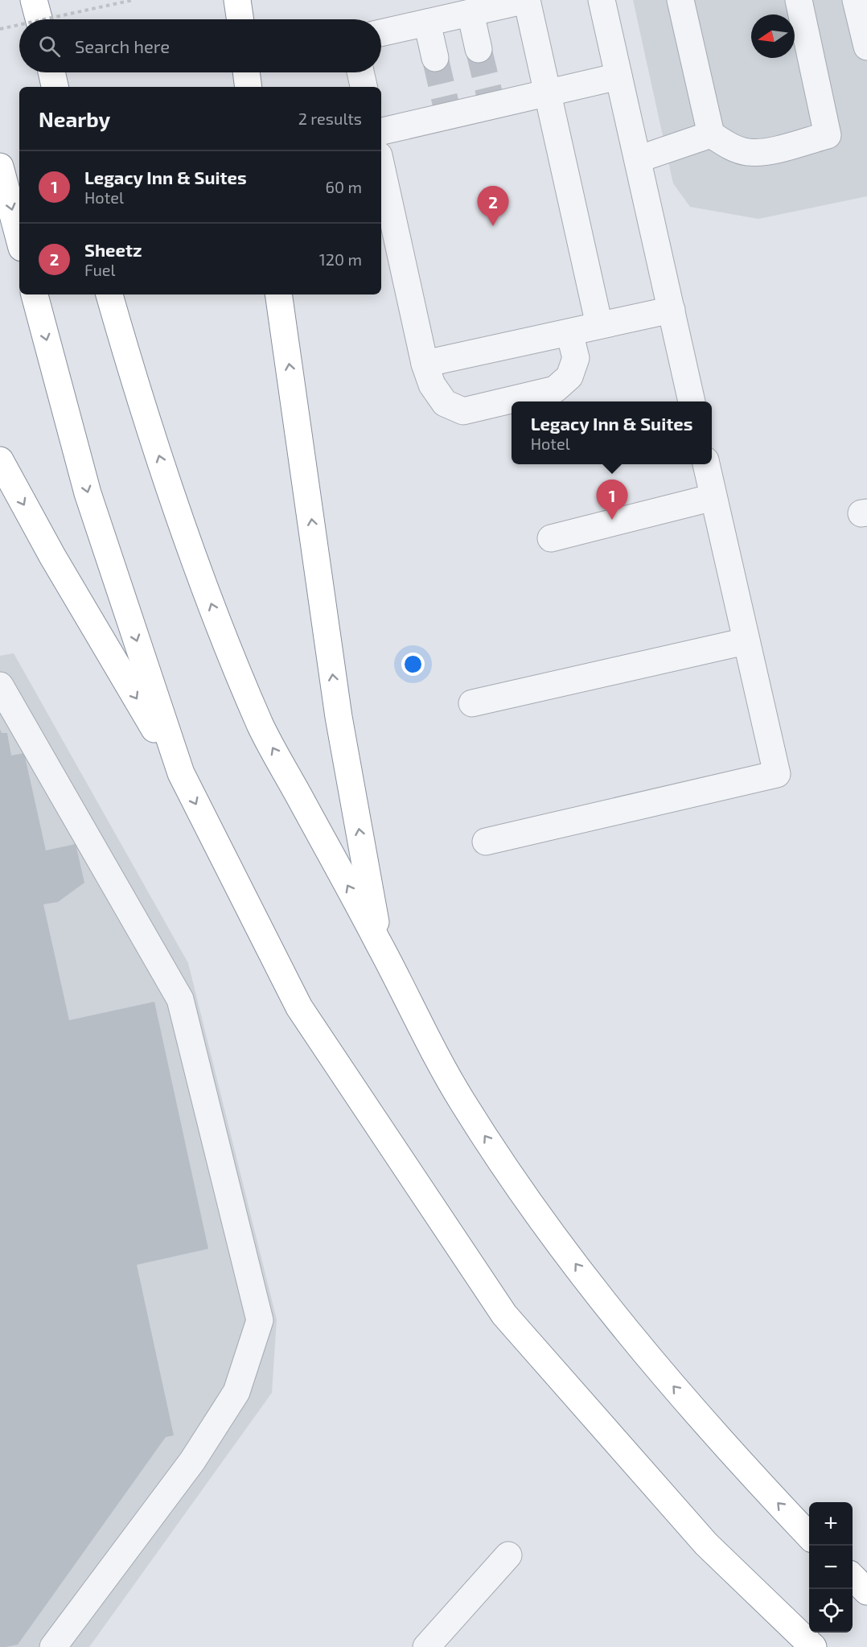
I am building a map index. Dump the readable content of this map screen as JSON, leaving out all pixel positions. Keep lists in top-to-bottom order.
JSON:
{
  "north": "left",
  "page": {
    "search": "Search here",
    "heading": ["Nearby", "2 results"],
    "list": [
      {
        "mark": "1",
        "name": "Legacy Inn & Suites",
        "note": "Hotel",
        "value": "60 m"
      },
      {
        "mark": "2",
        "name": "Sheetz",
        "note": "Fuel",
        "value": "120 m"
      }
    ],
    "pins": ["2", "1"],
    "popup": ["Legacy Inn & Suites", "Hotel"],
    "map_buttons": ["+", "−"]
  }
}
